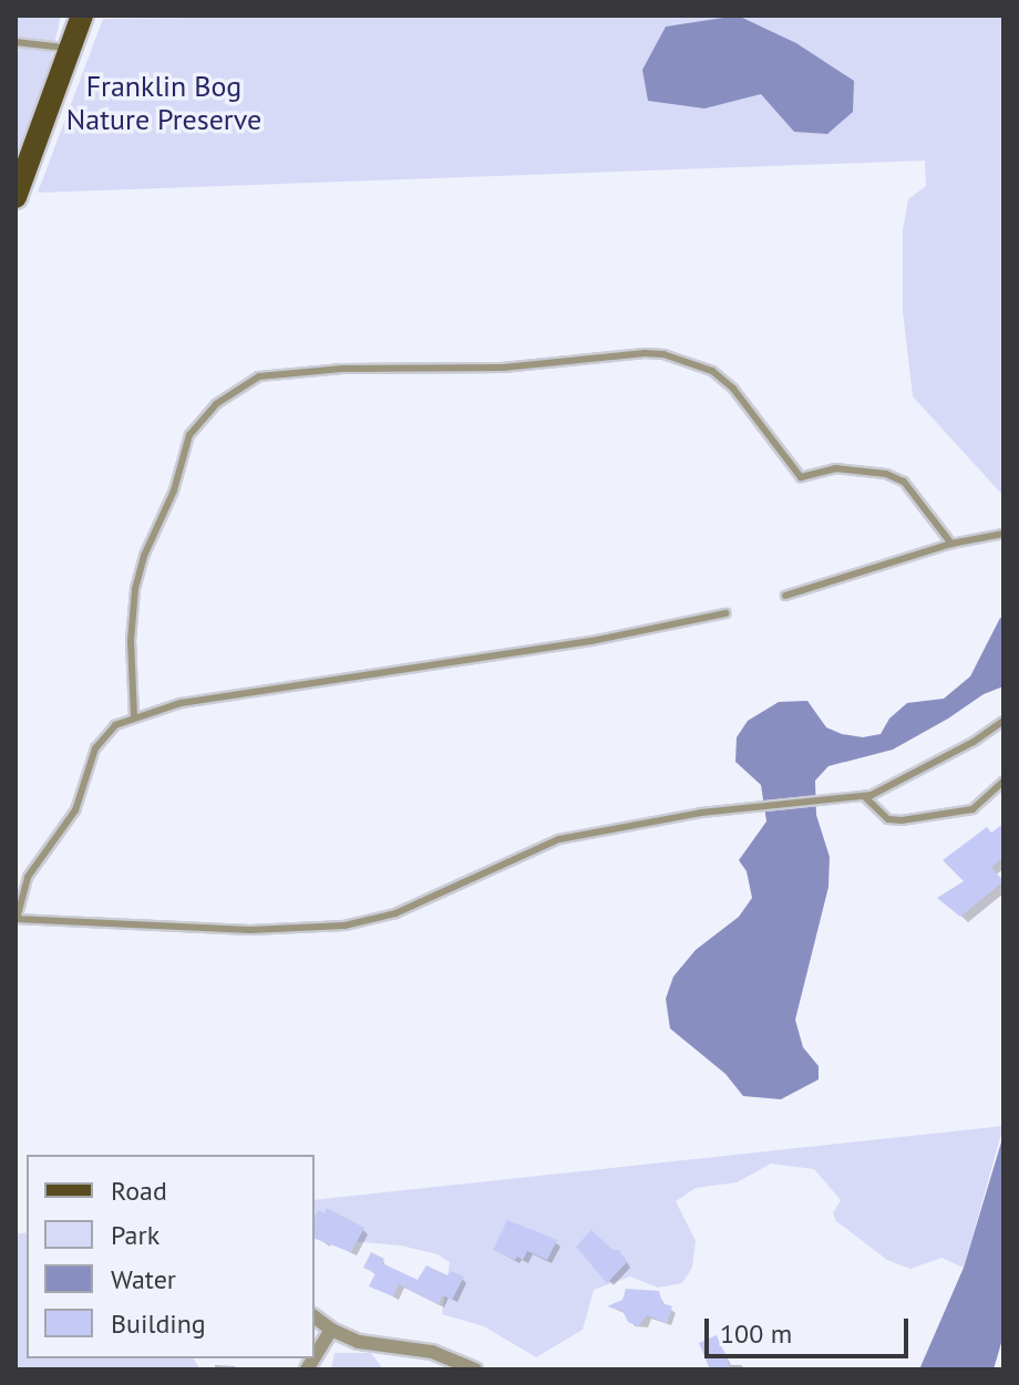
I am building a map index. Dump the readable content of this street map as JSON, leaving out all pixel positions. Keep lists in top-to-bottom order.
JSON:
{
  "parks": ["Franklin Bog Nature Preserve"],
  "legend": [
    "Road",
    "Park",
    "Water",
    "Building"
  ],
  "scale_bar": "100 m"
}
